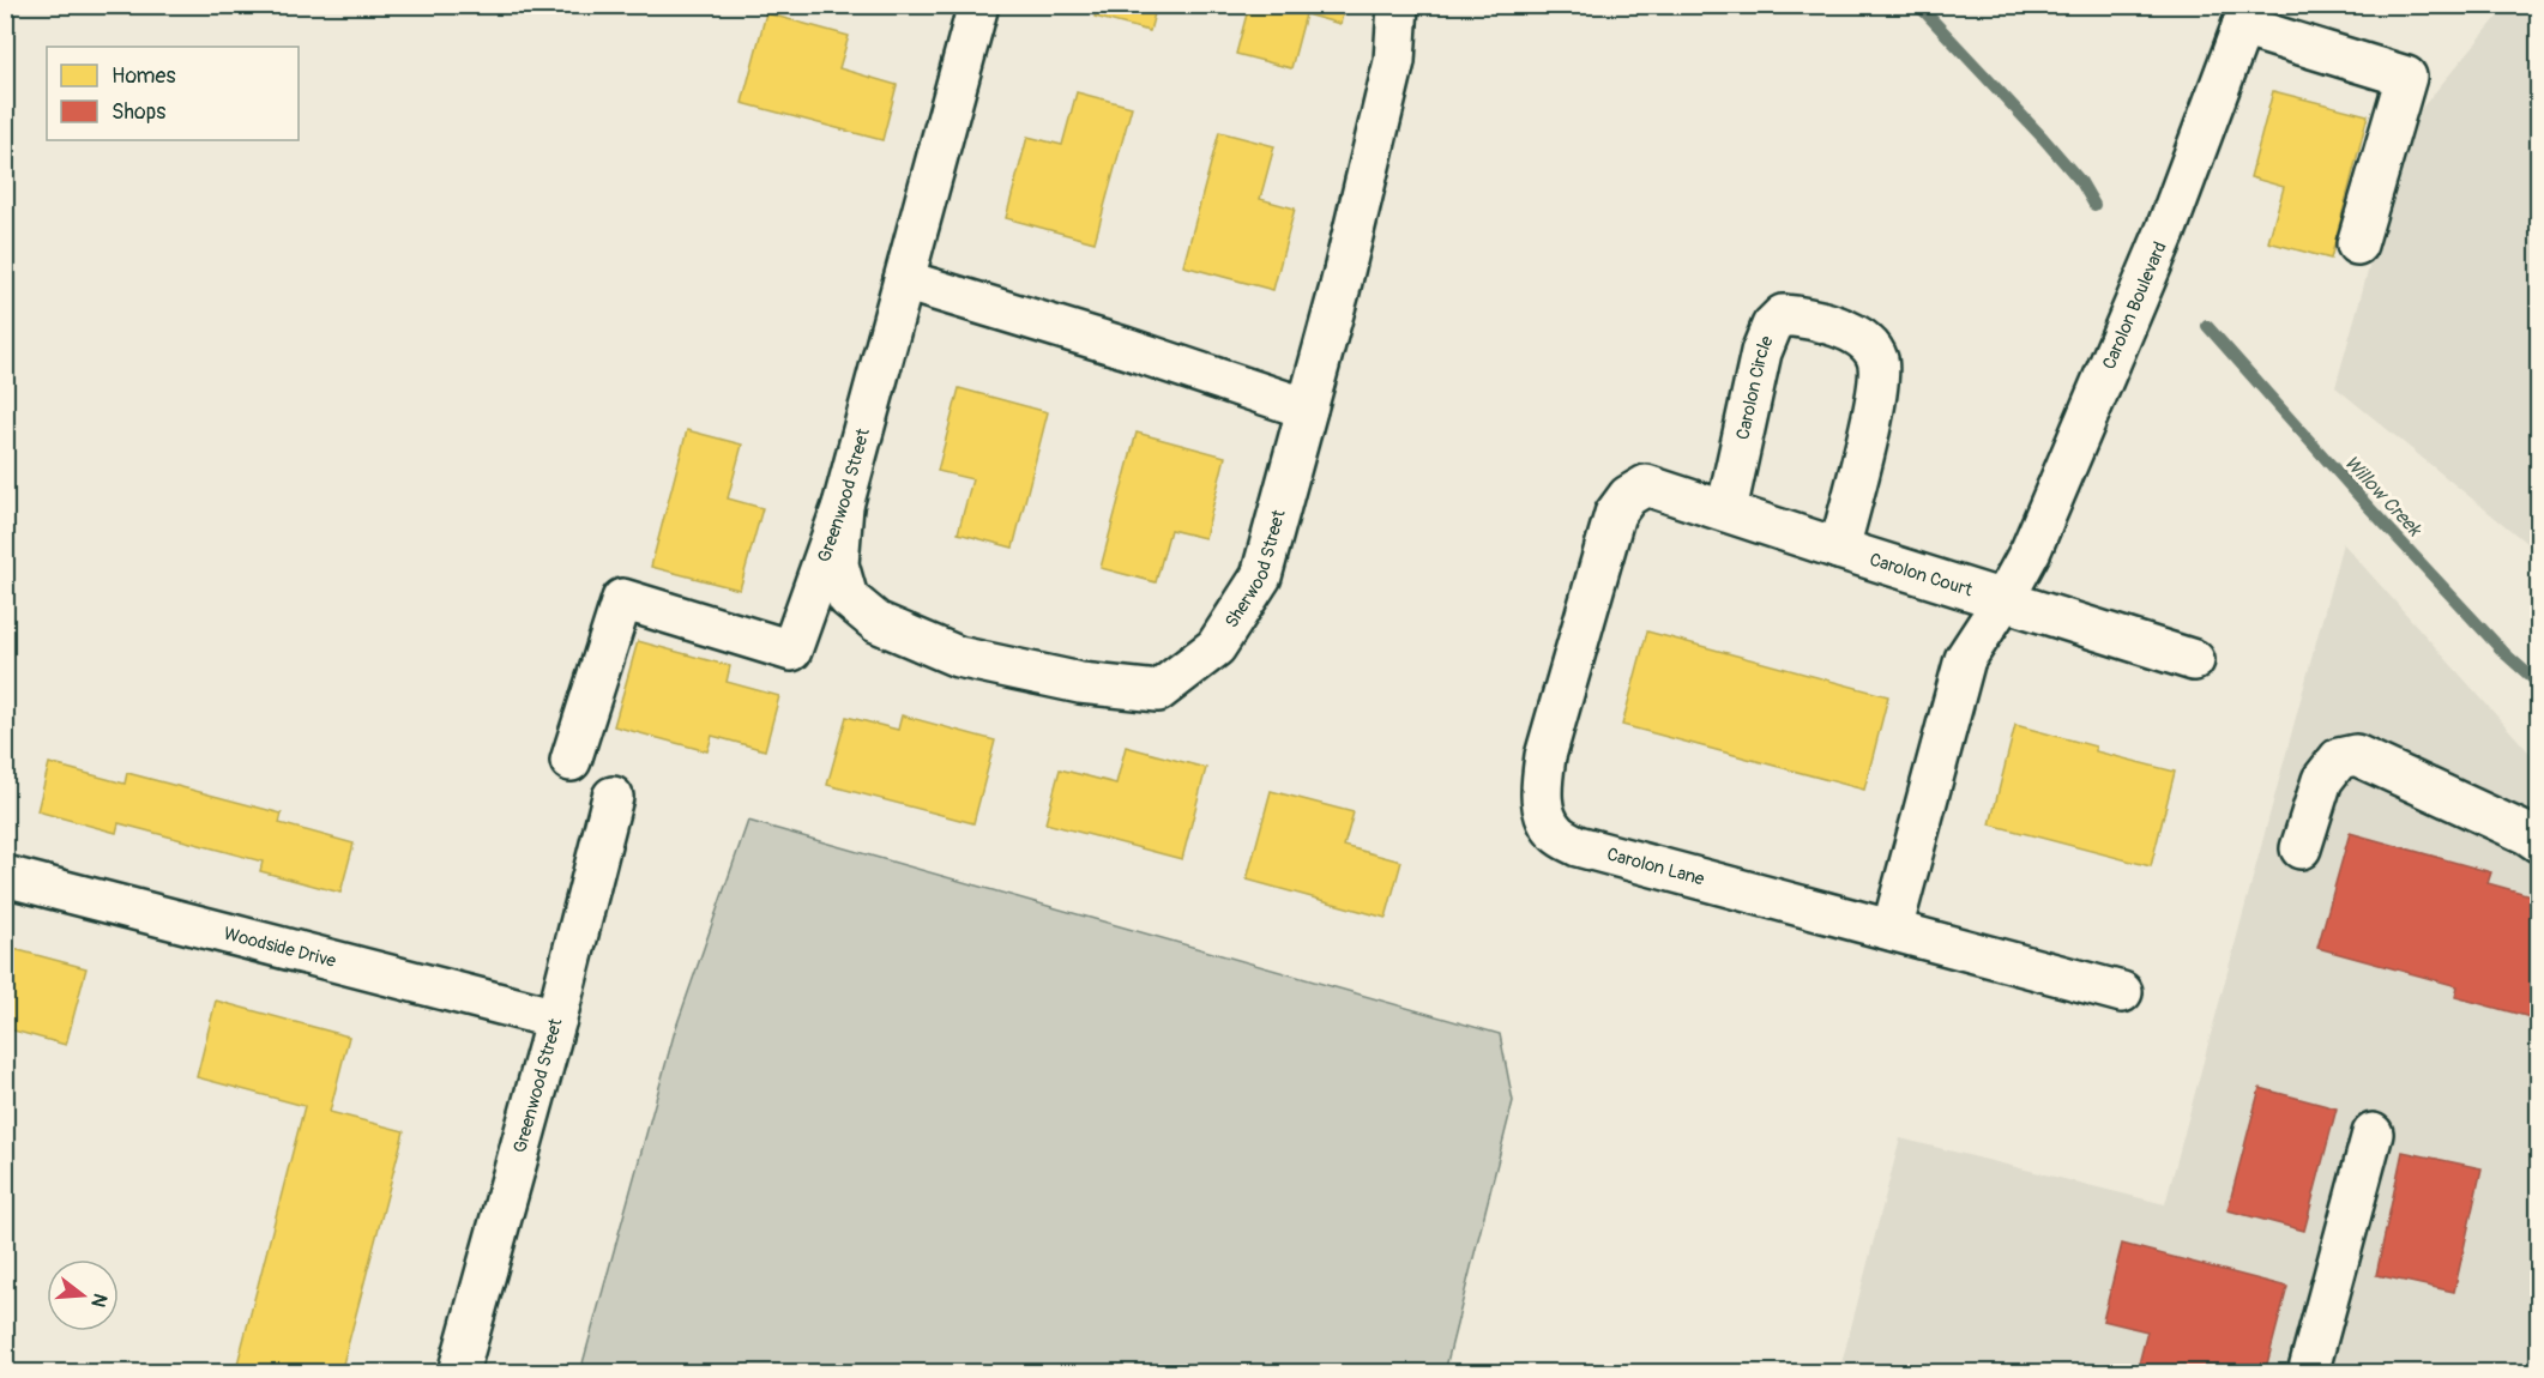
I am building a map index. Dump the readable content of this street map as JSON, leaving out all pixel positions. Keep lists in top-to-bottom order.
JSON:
{
  "streets": {
    "street": [
      "Carolon Boulevard",
      "Carolon Circle",
      "Greenwood Street",
      "Sherwood Street",
      "Carolon Court",
      "Carolon Lane",
      "Woodside Drive"
    ]
  },
  "crossings": [
    ["Carolon Boulevard", "Carolon Court"],
    ["Carolon Boulevard", "Carolon Lane"],
    ["Carolon Circle", "Carolon Court"],
    ["Greenwood Street", "Sherwood Street"],
    ["Greenwood Street", "Woodside Drive"],
    ["Carolon Court", "Carolon Lane"]
  ],
  "water": ["Willow Creek"],
  "legend": ["Homes", "Shops"],
  "north": "right"
}
